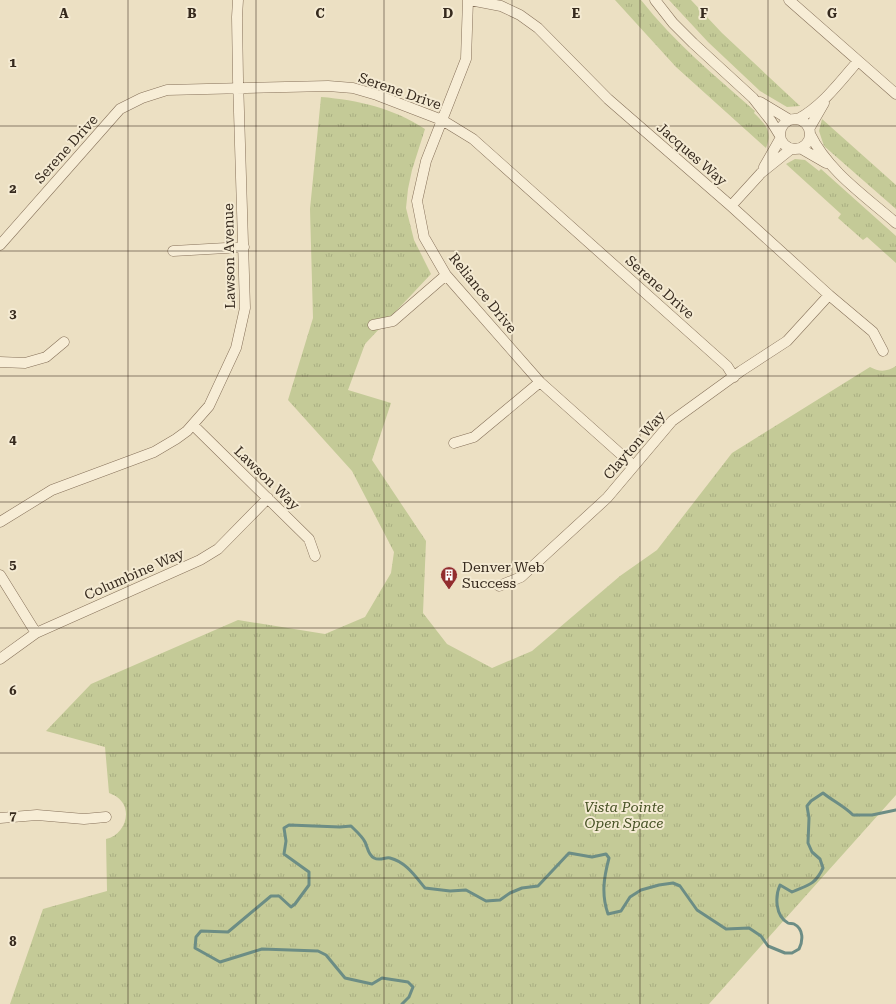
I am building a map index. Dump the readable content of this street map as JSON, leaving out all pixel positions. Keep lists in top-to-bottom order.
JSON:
{
  "streets": {
    "street": [
      "Serene Drive",
      "Jacques Way",
      "Lawson Avenue",
      "Reliance Drive",
      "Clayton Way",
      "Lawson Way",
      "Columbine Way"
    ]
  },
  "crossings": [
    ["Serene Drive", "Lawson Avenue"],
    ["Serene Drive", "Reliance Drive"],
    ["Serene Drive", "Clayton Way"],
    ["Jacques Way", "Reliance Drive"],
    ["Jacques Way", "Clayton Way"],
    ["Lawson Avenue", "Lawson Way"],
    ["Reliance Drive", "Clayton Way"],
    ["Lawson Way", "Columbine Way"]
  ],
  "parks": ["Vista Pointe Open Space"],
  "places": {
    "building": ["Denver Web Success"]
  },
  "grid": {
    "columns": [
      "A",
      "B",
      "C",
      "D",
      "E",
      "F",
      "G"
    ],
    "rows": [
      "1",
      "2",
      "3",
      "4",
      "5",
      "6",
      "7",
      "8"
    ]
  }
}
